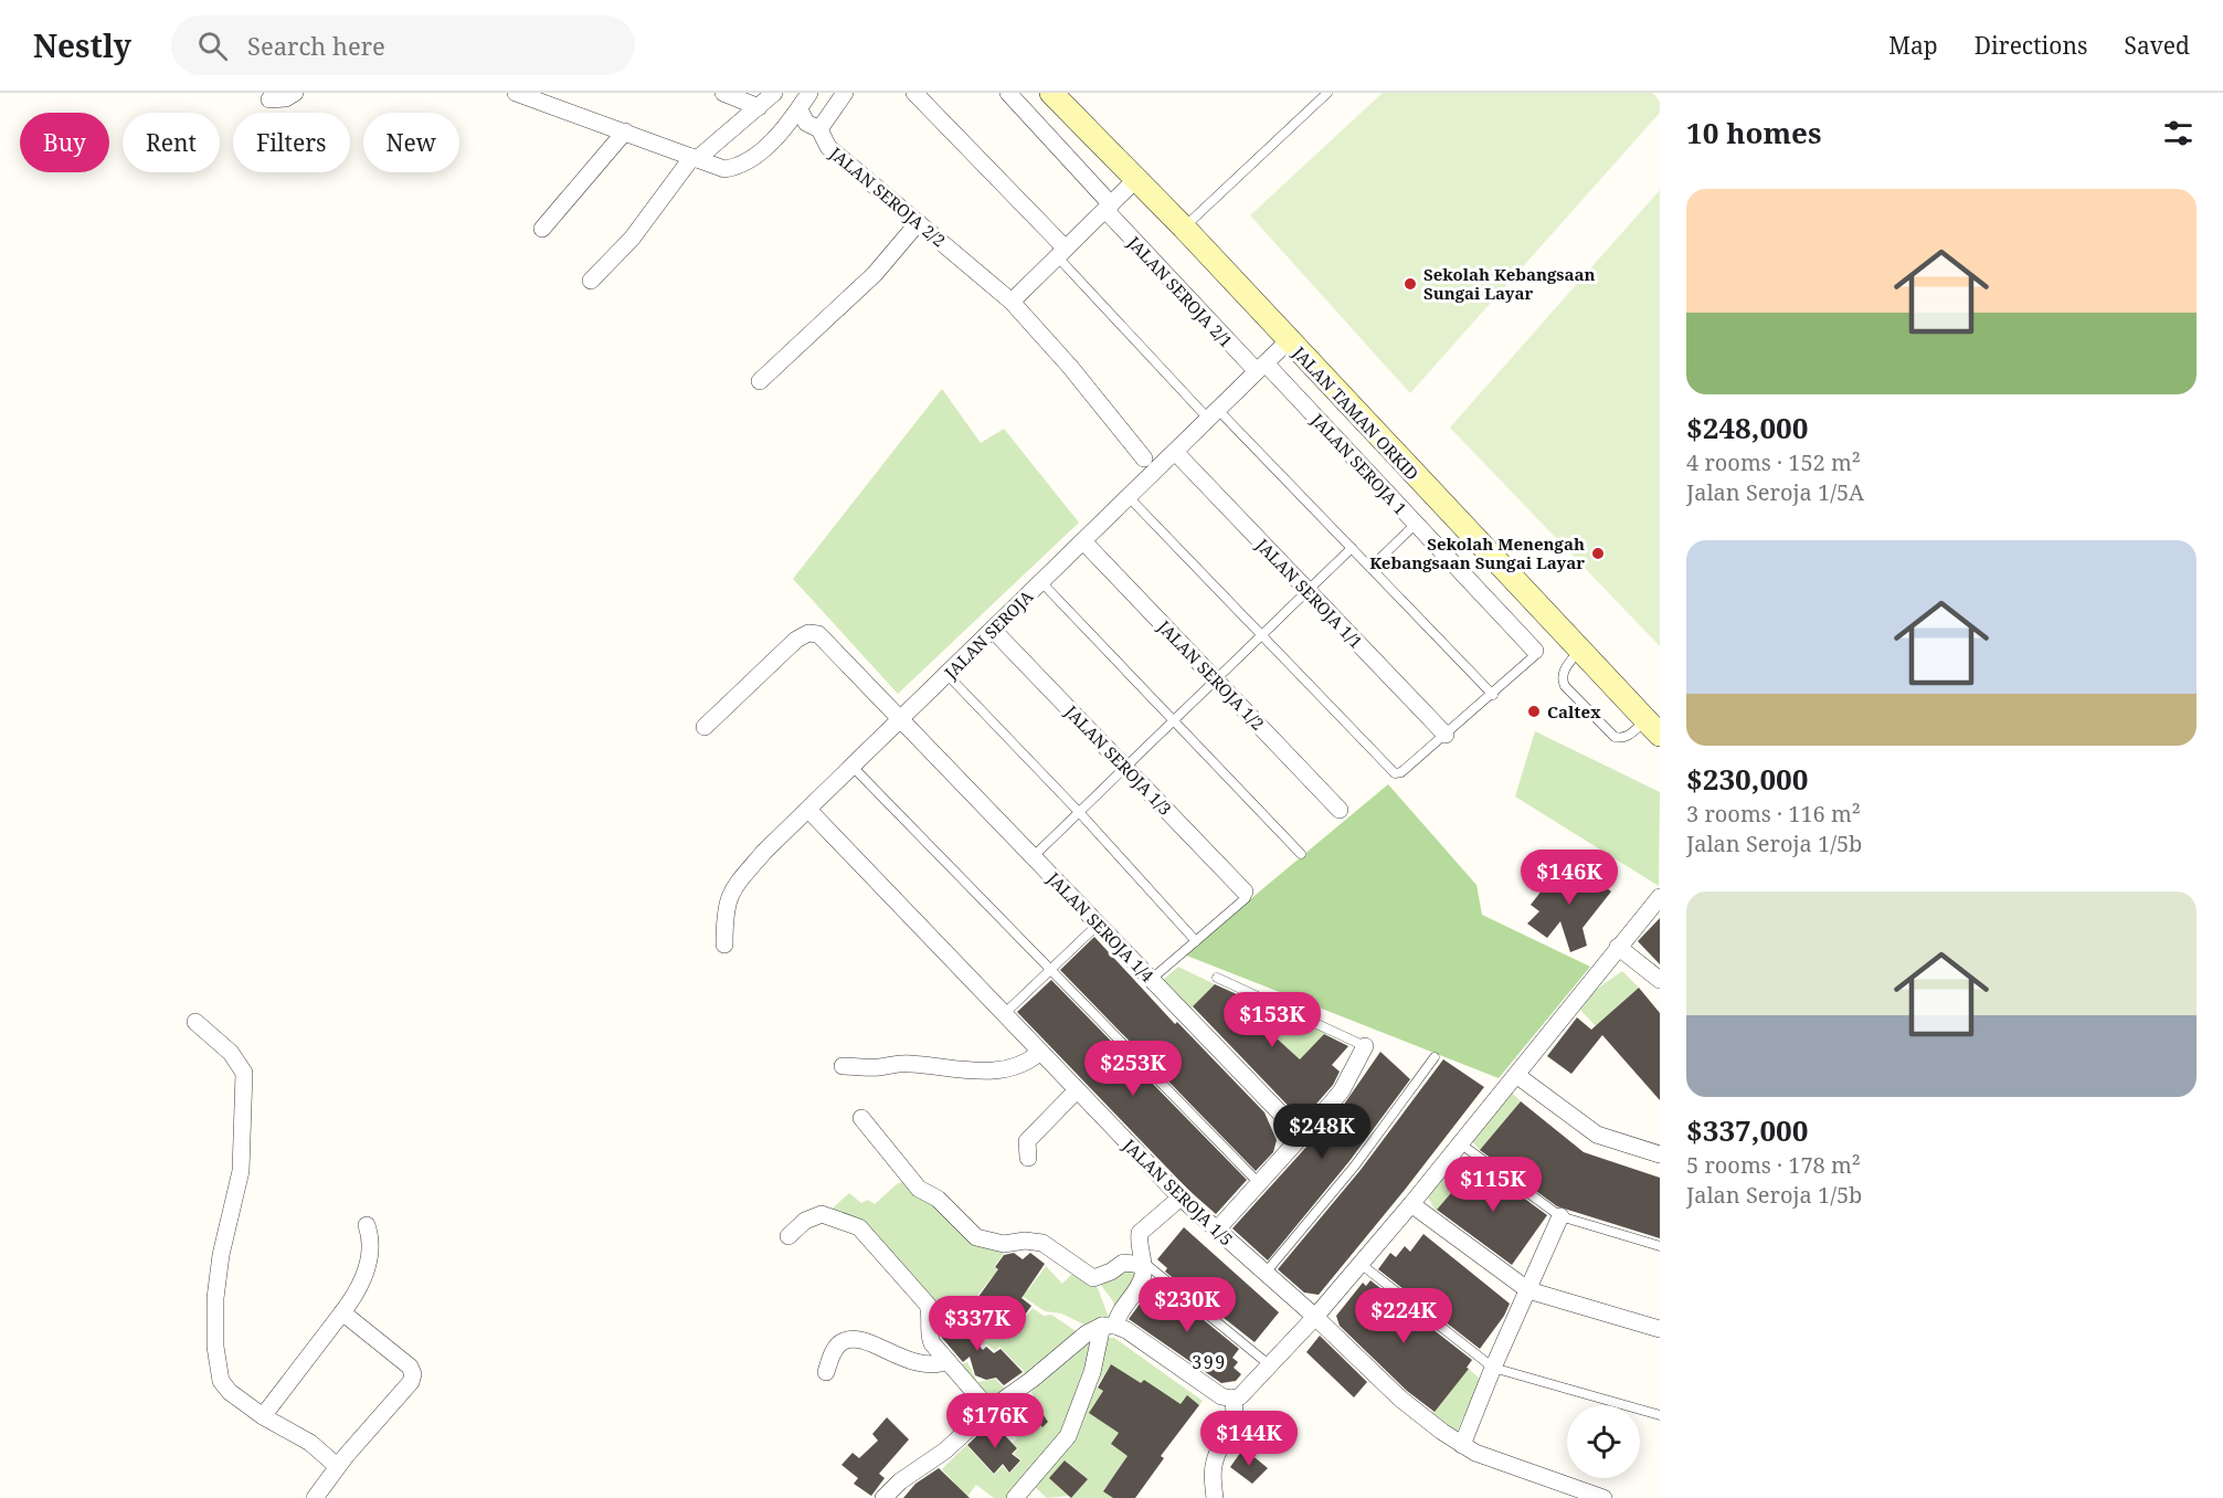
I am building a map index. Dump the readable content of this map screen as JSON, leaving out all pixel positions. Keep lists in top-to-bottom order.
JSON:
{
  "streets": {
    "main road": ["JALAN TAMAN ORKID"],
    "street": [
      "JALAN SEROJA 2/2",
      "JALAN SEROJA 2/1",
      "JALAN SEROJA 1",
      "JALAN SEROJA 1/1",
      "JALAN SEROJA",
      "JALAN SEROJA 1/2",
      "JALAN SEROJA 1/3",
      "JALAN SEROJA 1/4",
      "JALAN SEROJA 1/5"
    ]
  },
  "crossings": [
    ["JALAN SEROJA 2/1", "JALAN SEROJA 1"],
    ["JALAN SEROJA 2/1", "JALAN SEROJA"],
    ["JALAN TAMAN ORKID", "JALAN SEROJA"],
    ["JALAN SEROJA 1", "JALAN SEROJA"],
    ["JALAN SEROJA 1/1", "JALAN SEROJA"],
    ["JALAN SEROJA", "JALAN SEROJA 1/2"],
    ["JALAN SEROJA", "JALAN SEROJA 1/3"],
    ["JALAN SEROJA", "JALAN SEROJA 1/4"],
    ["JALAN SEROJA", "JALAN SEROJA 1/5"]
  ],
  "districts": ["399"],
  "places": ["Sekolah Kebangsaan Sungai Layar", "Sekolah Menengah Kebangsaan Sungai Layar", "Caltex"],
  "page": {
    "header": "Nestly",
    "search": "Search here",
    "nav": ["Map", "Directions", "Saved"],
    "heading": "10 homes",
    "chip": [
      "Buy",
      "Rent",
      "Filters",
      "New"
    ],
    "list": [
      {
        "name": "$248,000",
        "note": "4 rooms · 152 m² · Jalan Seroja 1/5A"
      },
      {
        "name": "$230,000",
        "note": "3 rooms · 116 m² · Jalan Seroja 1/5b"
      },
      {
        "name": "$337,000",
        "note": "5 rooms · 178 m² · Jalan Seroja 1/5b"
      }
    ],
    "price": [
      "$146K",
      "$153K",
      "$253K",
      "$248K",
      "$115K",
      "$230K",
      "$224K",
      "$337K",
      "$176K",
      "$144K"
    ]
  }
}
